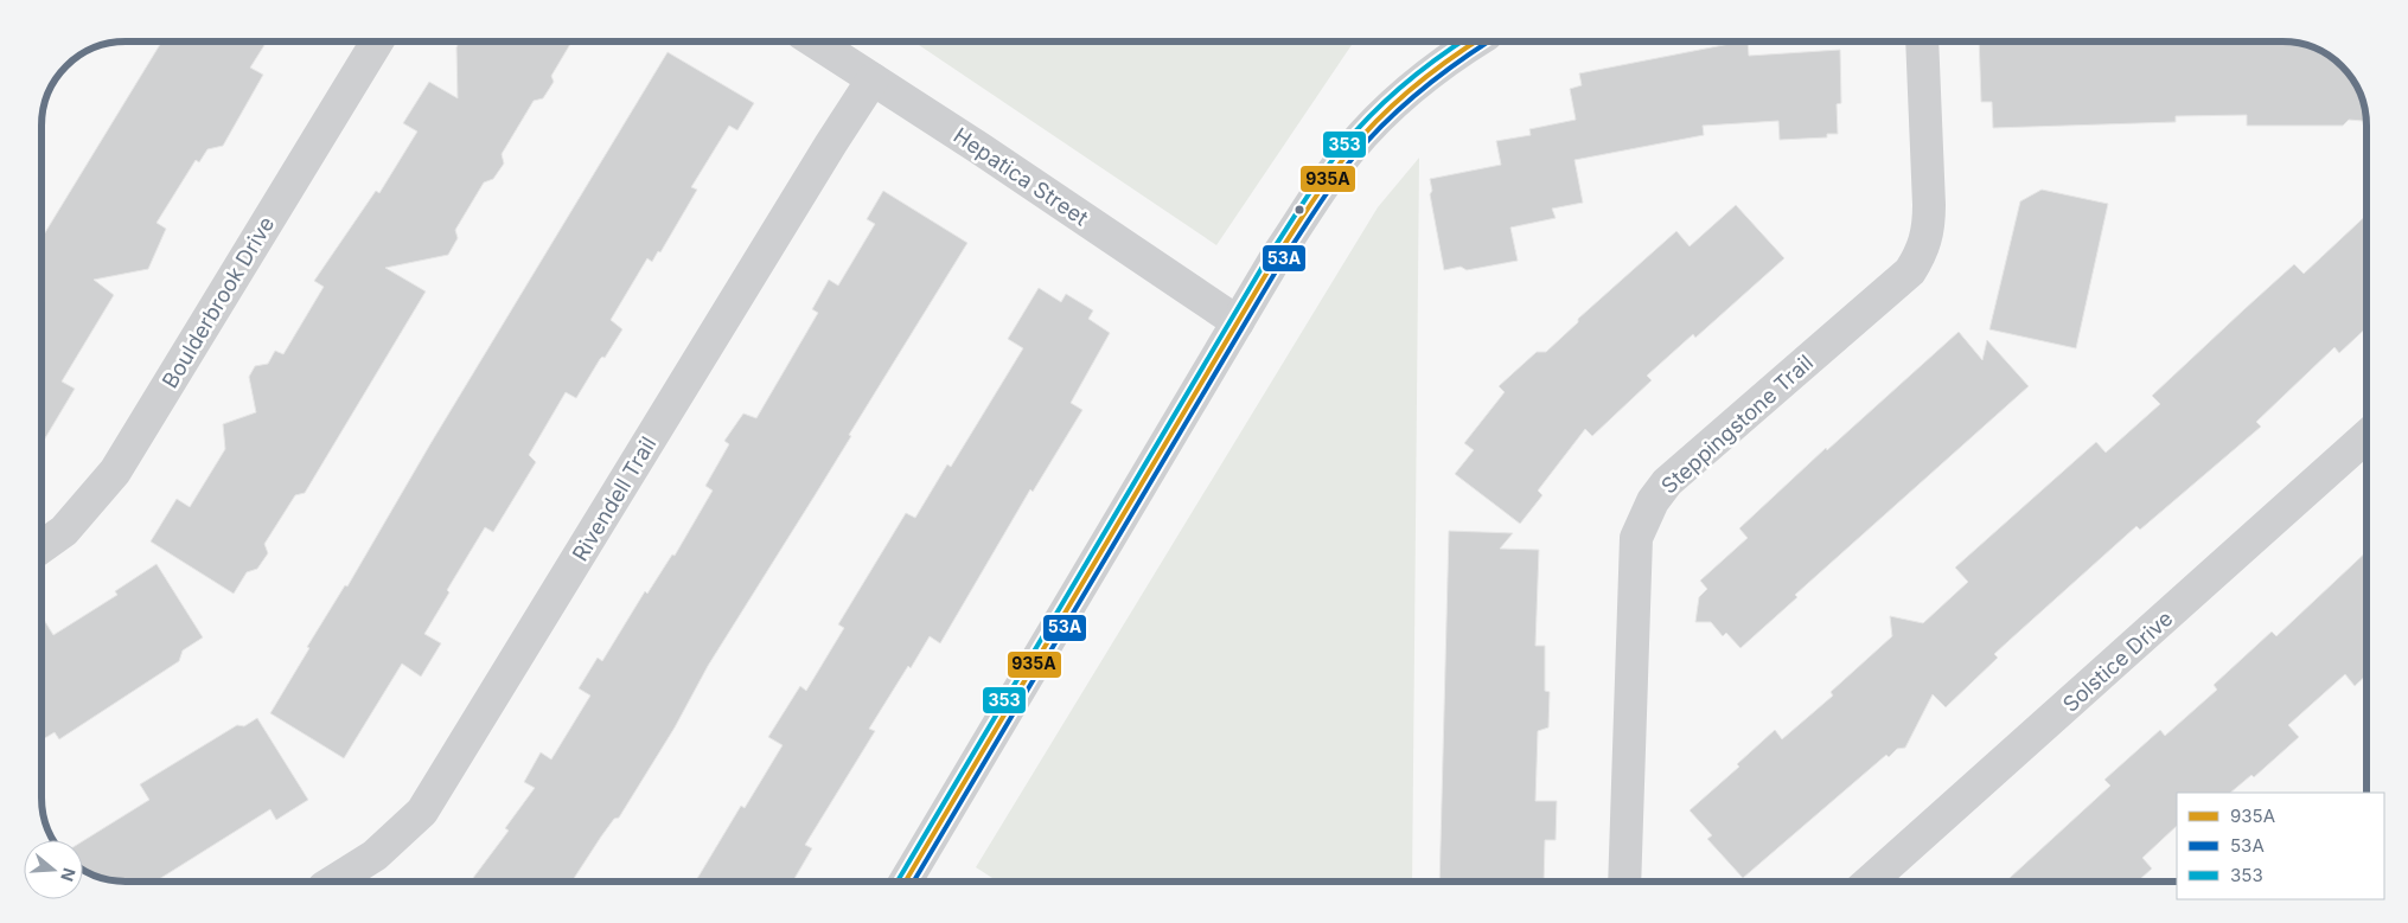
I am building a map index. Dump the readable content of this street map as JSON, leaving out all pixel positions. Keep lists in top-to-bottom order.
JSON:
{
  "streets": {
    "street": [
      "Hepatica Street",
      "Boulderbrook Drive",
      "Steppingstone Trail",
      "Rivendell Trail",
      "Solstice Drive"
    ]
  },
  "crossings": [
    ["Hepatica Street", "Rivendell Trail"]
  ],
  "lines": ["transit line 935A", "transit line 53A", "transit line 353"],
  "legend": ["935A", "53A", "353"],
  "north": "right"
}
